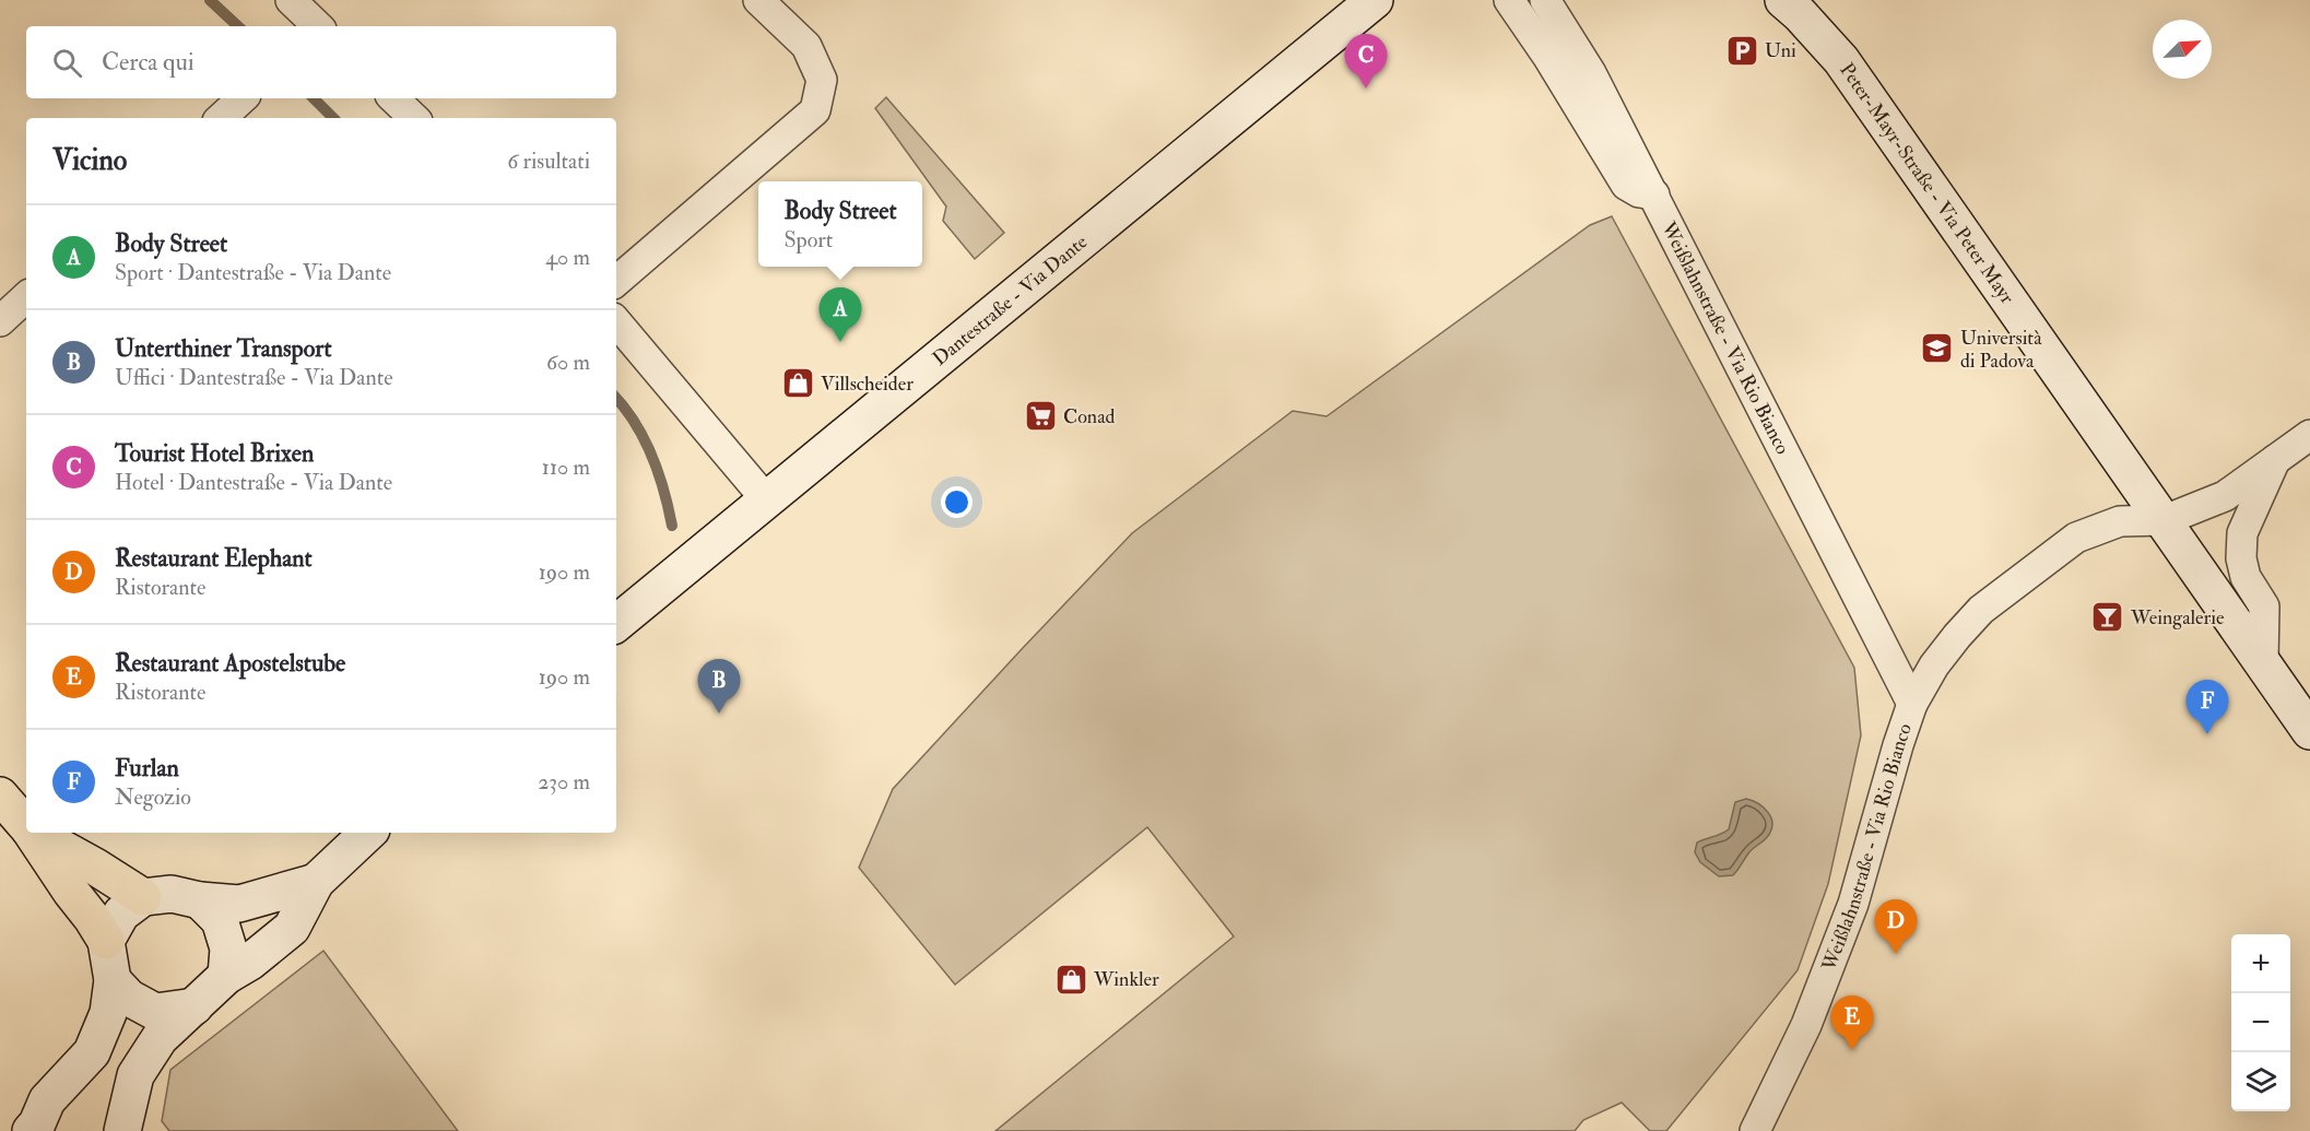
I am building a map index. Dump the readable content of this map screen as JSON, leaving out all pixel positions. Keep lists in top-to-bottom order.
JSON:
{
  "streets": {
    "main road": ["Peter-Mayr-Straße - Via Peter Mayr", "Dantestraße - Via Dante"],
    "street": ["Weißlahnstraße - Via Rio Bianco"]
  },
  "crossings": [
    ["Peter-Mayr-Straße - Via Peter Mayr", "Weißlahnstraße - Via Rio Bianco"]
  ],
  "places": {
    "parking": ["Uni"],
    "school or university": ["Università di Padova"],
    "shop": ["Villscheider", "Winkler"],
    "supermarket": ["Conad"],
    "bar": ["Weingalerie"]
  },
  "north": "top right",
  "page": {
    "search": "Cerca qui",
    "pins": [
      "C",
      "A",
      "B",
      "F",
      "D",
      "E"
    ],
    "heading": ["Vicino", "6 risultati"],
    "popup": ["Body Street", "Sport"],
    "list": [
      {
        "mark": "A",
        "name": "Body Street",
        "note": "Sport · Dantestraße - Via Dante",
        "value": "40 m"
      },
      {
        "mark": "B",
        "name": "Unterthiner Transport",
        "note": "Uffici · Dantestraße - Via Dante",
        "value": "60 m"
      },
      {
        "mark": "C",
        "name": "Tourist Hotel Brixen",
        "note": "Hotel · Dantestraße - Via Dante",
        "value": "110 m"
      },
      {
        "mark": "D",
        "name": "Restaurant Elephant",
        "note": "Ristorante",
        "value": "190 m"
      },
      {
        "mark": "E",
        "name": "Restaurant Apostelstube",
        "note": "Ristorante",
        "value": "190 m"
      },
      {
        "mark": "F",
        "name": "Furlan",
        "note": "Negozio",
        "value": "230 m"
      }
    ],
    "map_buttons": ["+", "−"]
  }
}
